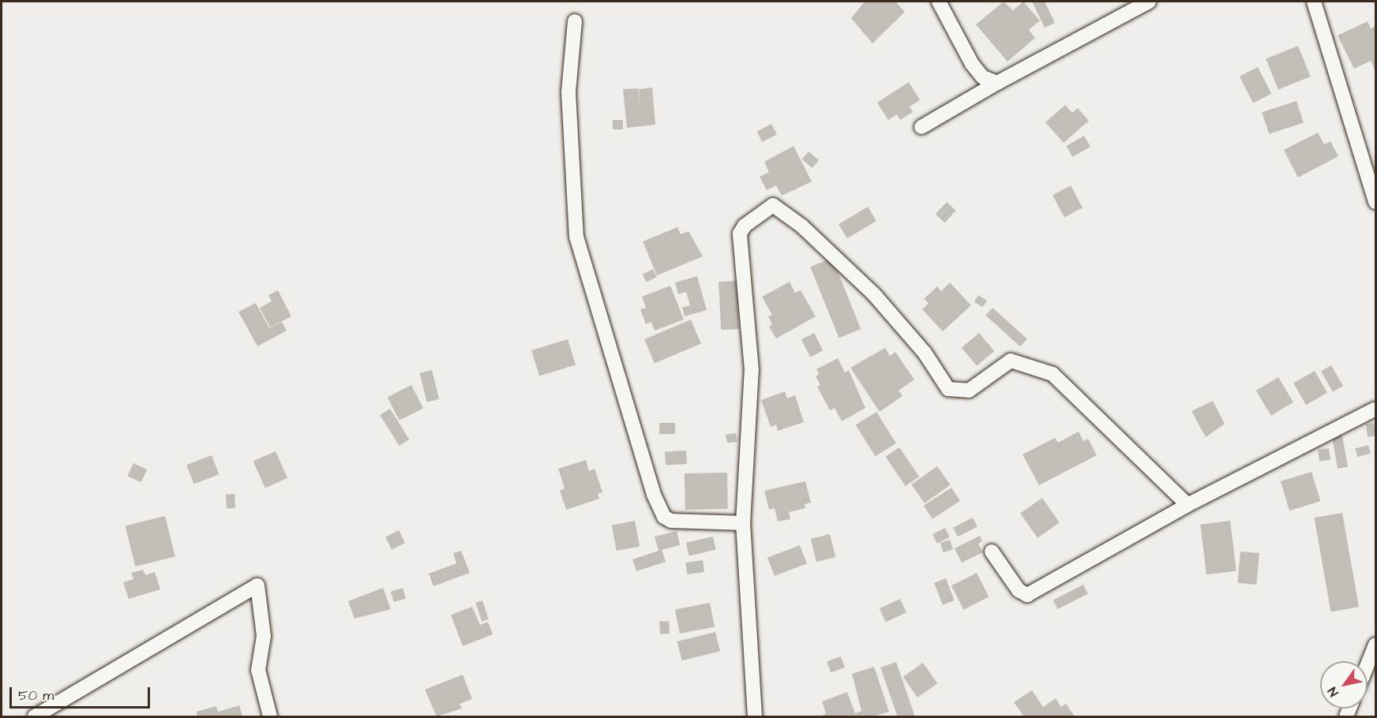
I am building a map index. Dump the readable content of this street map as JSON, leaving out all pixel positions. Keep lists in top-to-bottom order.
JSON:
{
  "scale_bar": "50 m",
  "north": "bottom left"
}
